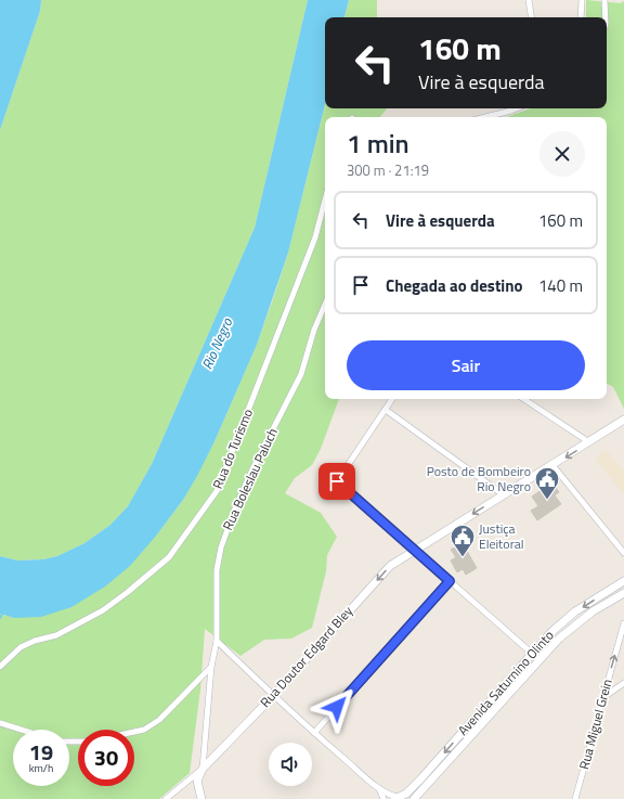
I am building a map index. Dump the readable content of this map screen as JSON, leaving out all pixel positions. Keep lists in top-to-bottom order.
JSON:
{
  "streets": {
    "main road": ["Rua Boleslau Paluch", "Rua Doutor Edgard Bley", "Avenida Saturnino Olinto"],
    "street": ["Rua do Turismo", "Rua Miguel Grein"]
  },
  "crossings": [
    ["Rua Boleslau Paluch", "Rua Doutor Edgard Bley"]
  ],
  "one_way": ["Rua Doutor Edgard Bley", "Rua Miguel Grein"],
  "water": ["Rio Negro"],
  "places": {
    "public building": ["Posto de Bombeiro Rio Negro", "Justiça Eleitoral"]
  },
  "page": {
    "turn": ["160 m", "Vire à esquerda"],
    "heading": ["1 min", "300 m · 21:19"],
    "list": [
      {
        "name": "Vire à esquerda",
        "value": "160 m"
      },
      {
        "name": "Chegada ao destino",
        "value": "140 m"
      }
    ],
    "buttons": "Sair",
    "speed": "19 km/h",
    "limit": "30"
  }
}
